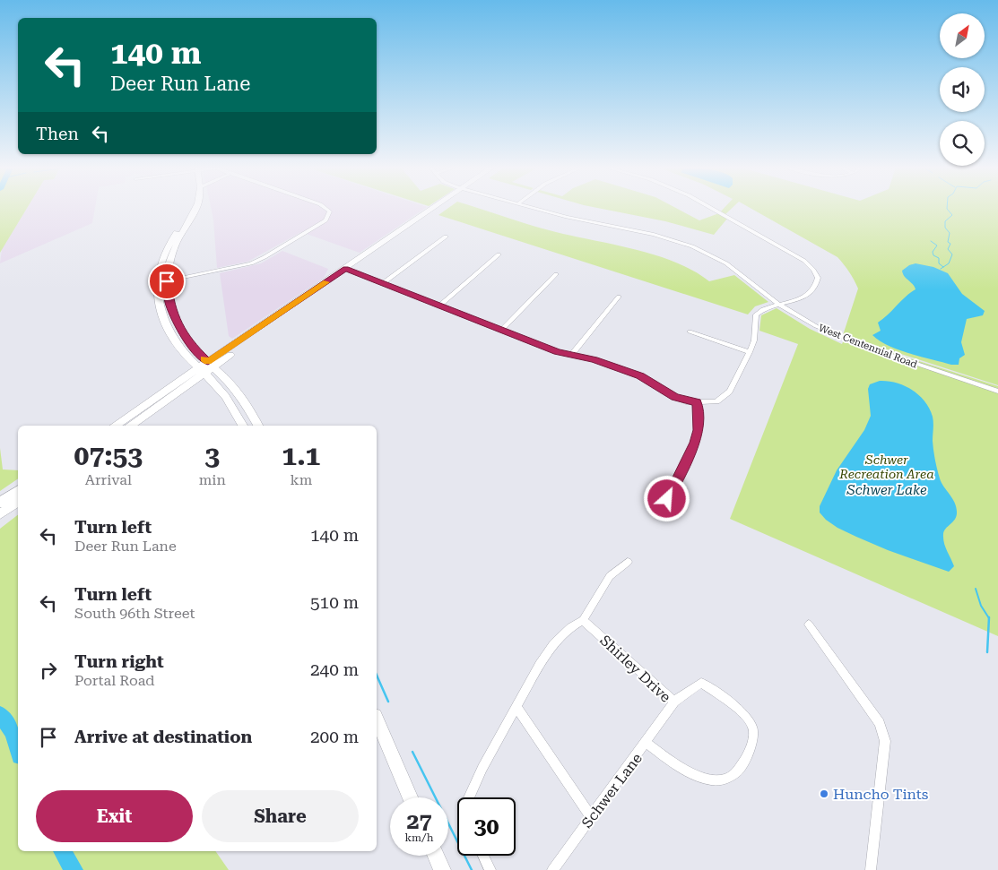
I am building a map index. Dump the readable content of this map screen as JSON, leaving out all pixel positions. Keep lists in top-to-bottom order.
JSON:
{
  "streets": {
    "street": ["West Centennial Road", "Shirley Drive", "Schwer Lane"]
  },
  "crossings": [
    ["Shirley Drive", "Schwer Lane"]
  ],
  "water": ["Schwer Lake"],
  "parks": ["Schwer Recreation Area"],
  "places": ["Huncho Tints"],
  "north": "top right",
  "page": {
    "turn": ["140 m", "Deer Run Lane"],
    "then": "Then",
    "eta": [
      "07:53",
      "Arrival",
      "3",
      "min",
      "1.1",
      "km"
    ],
    "list": [
      {
        "name": "Turn left",
        "note": "Deer Run Lane",
        "value": "140 m"
      },
      {
        "name": "Turn left",
        "note": "South 96th Street",
        "value": "510 m"
      },
      {
        "name": "Turn right",
        "note": "Portal Road",
        "value": "240 m"
      },
      {
        "name": "Arrive at destination",
        "value": "200 m"
      }
    ],
    "buttons": ["Exit", "Share"],
    "speed": "27 km/h",
    "limit": "30"
  }
}
